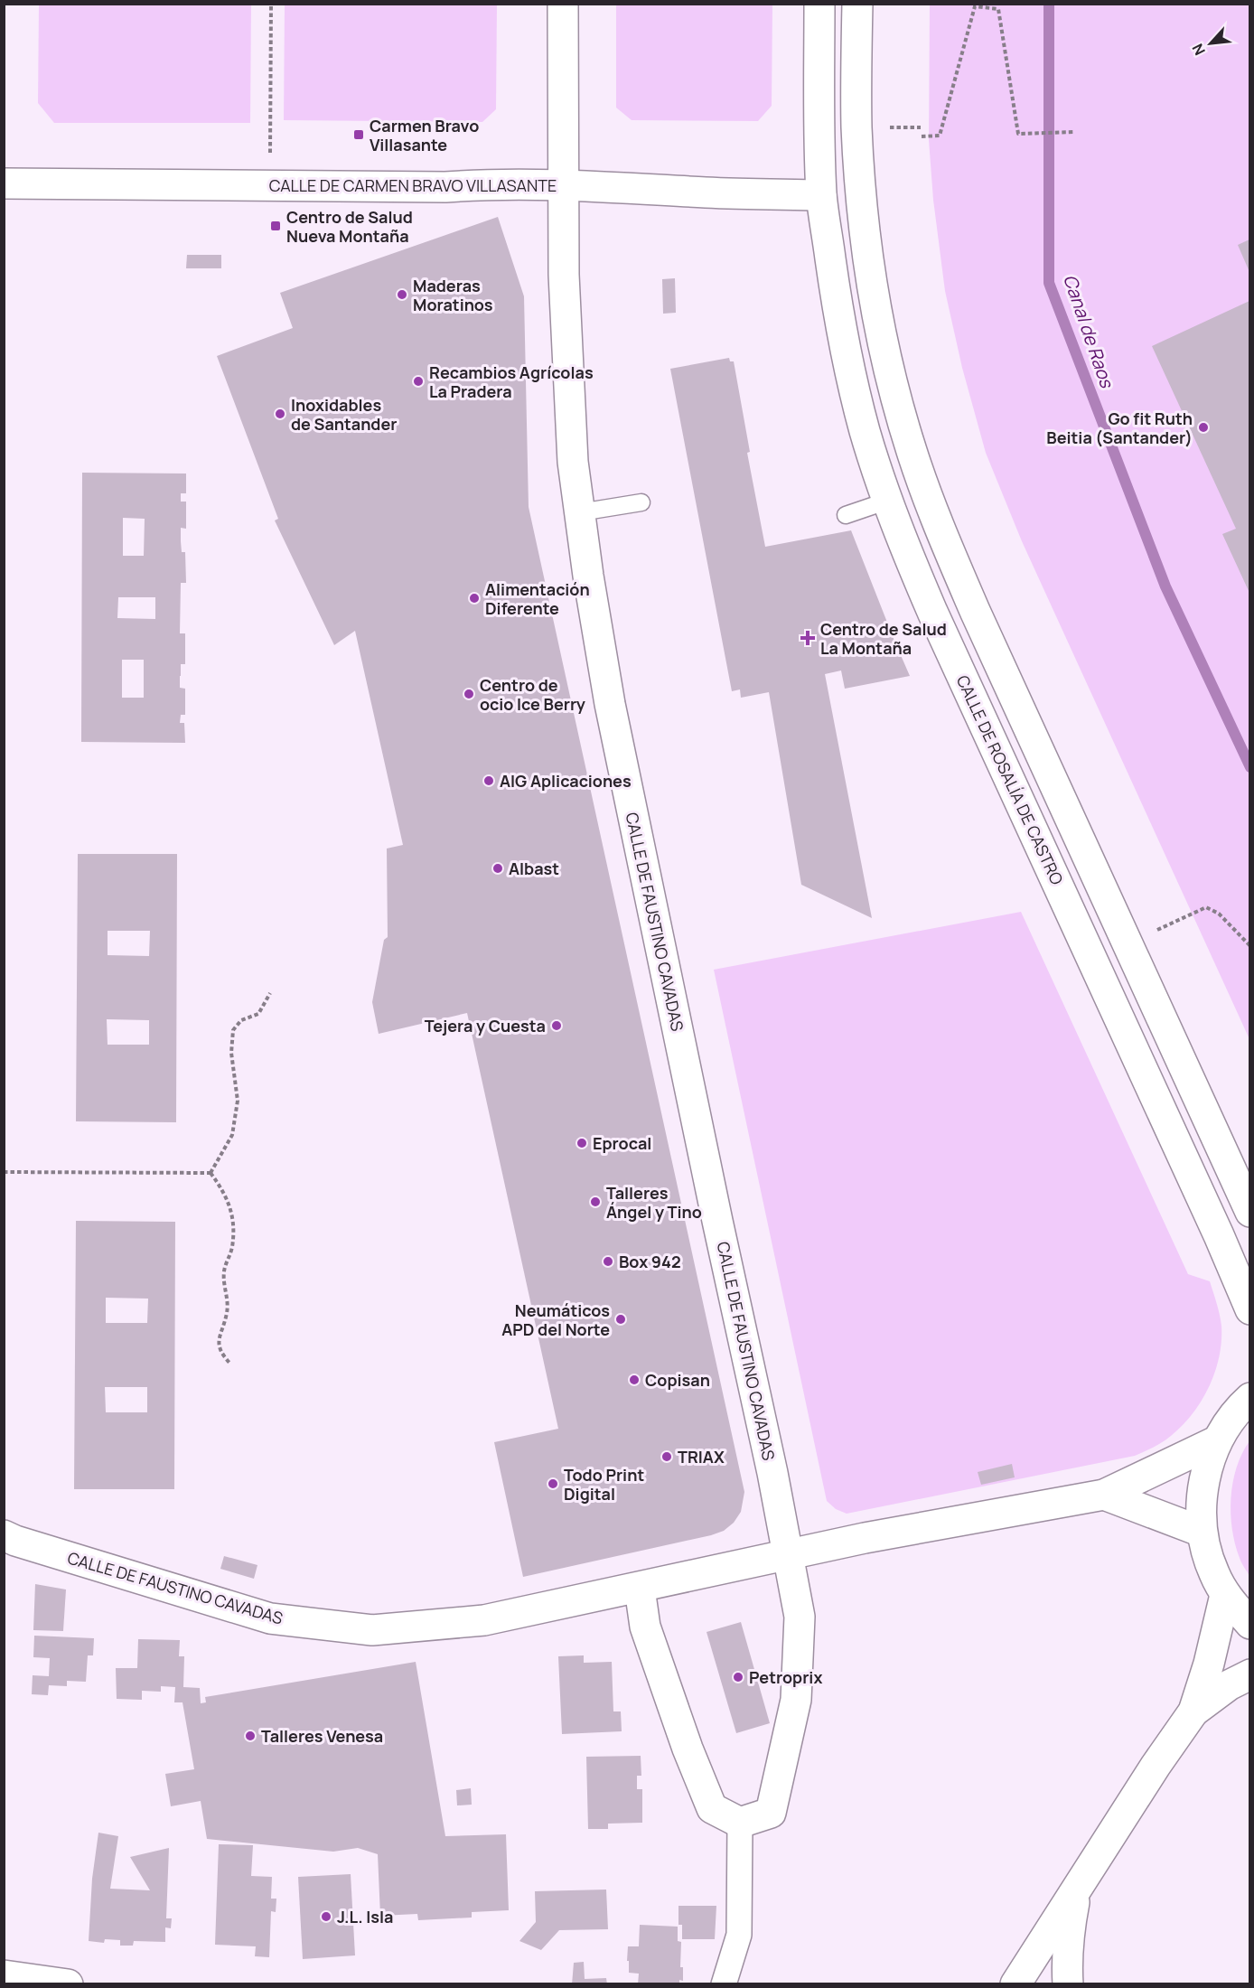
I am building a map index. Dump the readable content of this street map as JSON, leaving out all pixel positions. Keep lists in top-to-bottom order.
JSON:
{
  "streets": {
    "main road": ["CALLE DE CARMEN BRAVO VILLASANTE", "CALLE DE ROSALÍA DE CASTRO", "CALLE DE FAUSTINO CAVADAS"]
  },
  "crossings": [
    ["CALLE DE CARMEN BRAVO VILLASANTE", "CALLE DE ROSALÍA DE CASTRO"],
    ["CALLE DE CARMEN BRAVO VILLASANTE", "CALLE DE FAUSTINO CAVADAS"]
  ],
  "water": ["Canal de Raos"],
  "places": {
    "transit": ["Carmen Bravo Villasante", "Centro de Salud Nueva Montaña"],
    "other": [
      "Maderas Moratinos",
      "Recambios Agrícolas La Pradera",
      "Inoxidables de Santander",
      "Go fit Ruth Beitia (Santander)",
      "Alimentación Diferente",
      "Centro de ocio Ice Berry",
      "AIG Aplicaciones",
      "Albast",
      "Tejera y Cuesta",
      "Eprocal",
      "Talleres Ángel y Tino",
      "Box 942",
      "Neumáticos APD del Norte",
      "Copisan",
      "TRIAX",
      "Todo Print Digital",
      "Petroprix",
      "Talleres Venesa",
      "J.L. Isla"
    ],
    "health": ["Centro de Salud La Montaña"]
  },
  "north": "bottom left"
}
